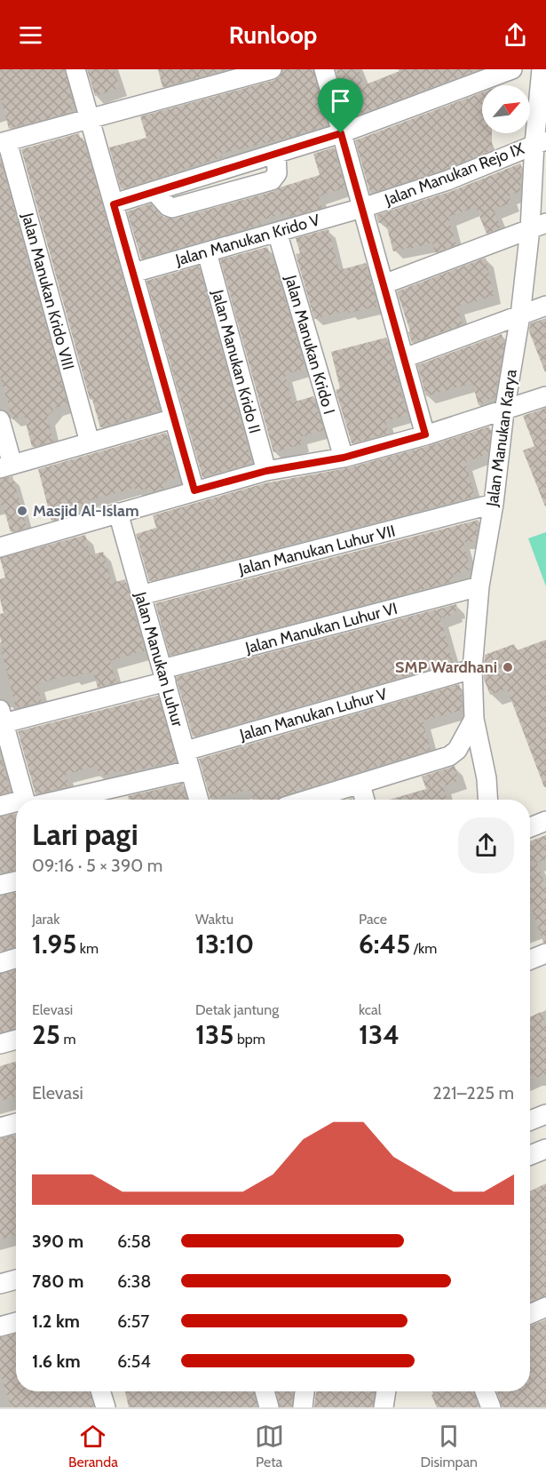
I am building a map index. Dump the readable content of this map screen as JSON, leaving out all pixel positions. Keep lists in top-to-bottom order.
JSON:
{
  "streets": {
    "street": [
      "Jalan Manukan Rejo IX",
      "Jalan Manukan Krido V",
      "Jalan Manukan Krido VIII",
      "Jalan Manukan Krido I",
      "Jalan Manukan Krido II",
      "Jalan Manukan Karya",
      "Jalan Manukan Luhur VII",
      "Jalan Manukan Luhur VI",
      "Jalan Manukan Luhur",
      "Jalan Manukan Luhur V"
    ]
  },
  "crossings": [
    ["Jalan Manukan Rejo IX", "Jalan Manukan Krido V"],
    ["Jalan Manukan Rejo IX", "Jalan Manukan Karya"],
    ["Jalan Manukan Krido V", "Jalan Manukan Krido I"],
    ["Jalan Manukan Krido V", "Jalan Manukan Krido II"],
    ["Jalan Manukan Karya", "Jalan Manukan Luhur VII"],
    ["Jalan Manukan Karya", "Jalan Manukan Luhur VI"],
    ["Jalan Manukan Karya", "Jalan Manukan Luhur V"],
    ["Jalan Manukan Luhur VII", "Jalan Manukan Luhur"],
    ["Jalan Manukan Luhur VI", "Jalan Manukan Luhur"],
    ["Jalan Manukan Luhur", "Jalan Manukan Luhur V"]
  ],
  "places": ["Masjid Al-Islam", "SMP Wardhani"],
  "north": "top right",
  "page": {
    "header": "Runloop",
    "heading": ["Lari pagi", "09:16 · 5 × 390 m"],
    "stats": [
      ["Jarak", "1.95 km"],
      ["Waktu", "13:10"],
      ["Pace", "6:45 /km"],
      ["Elevasi", "25 m"],
      ["Detak jantung", "135 bpm"],
      ["kcal", "134"]
    ],
    "chart": ["Elevasi", "221–225 m"],
    "list": [
      {
        "name": "390 m",
        "note": "6:58"
      },
      {
        "name": "780 m",
        "note": "6:38"
      },
      {
        "name": "1.2 km",
        "note": "6:57"
      },
      {
        "name": "1.6 km",
        "note": "6:54"
      }
    ],
    "tabs": ["Beranda", "Peta", "Disimpan"]
  }
}
